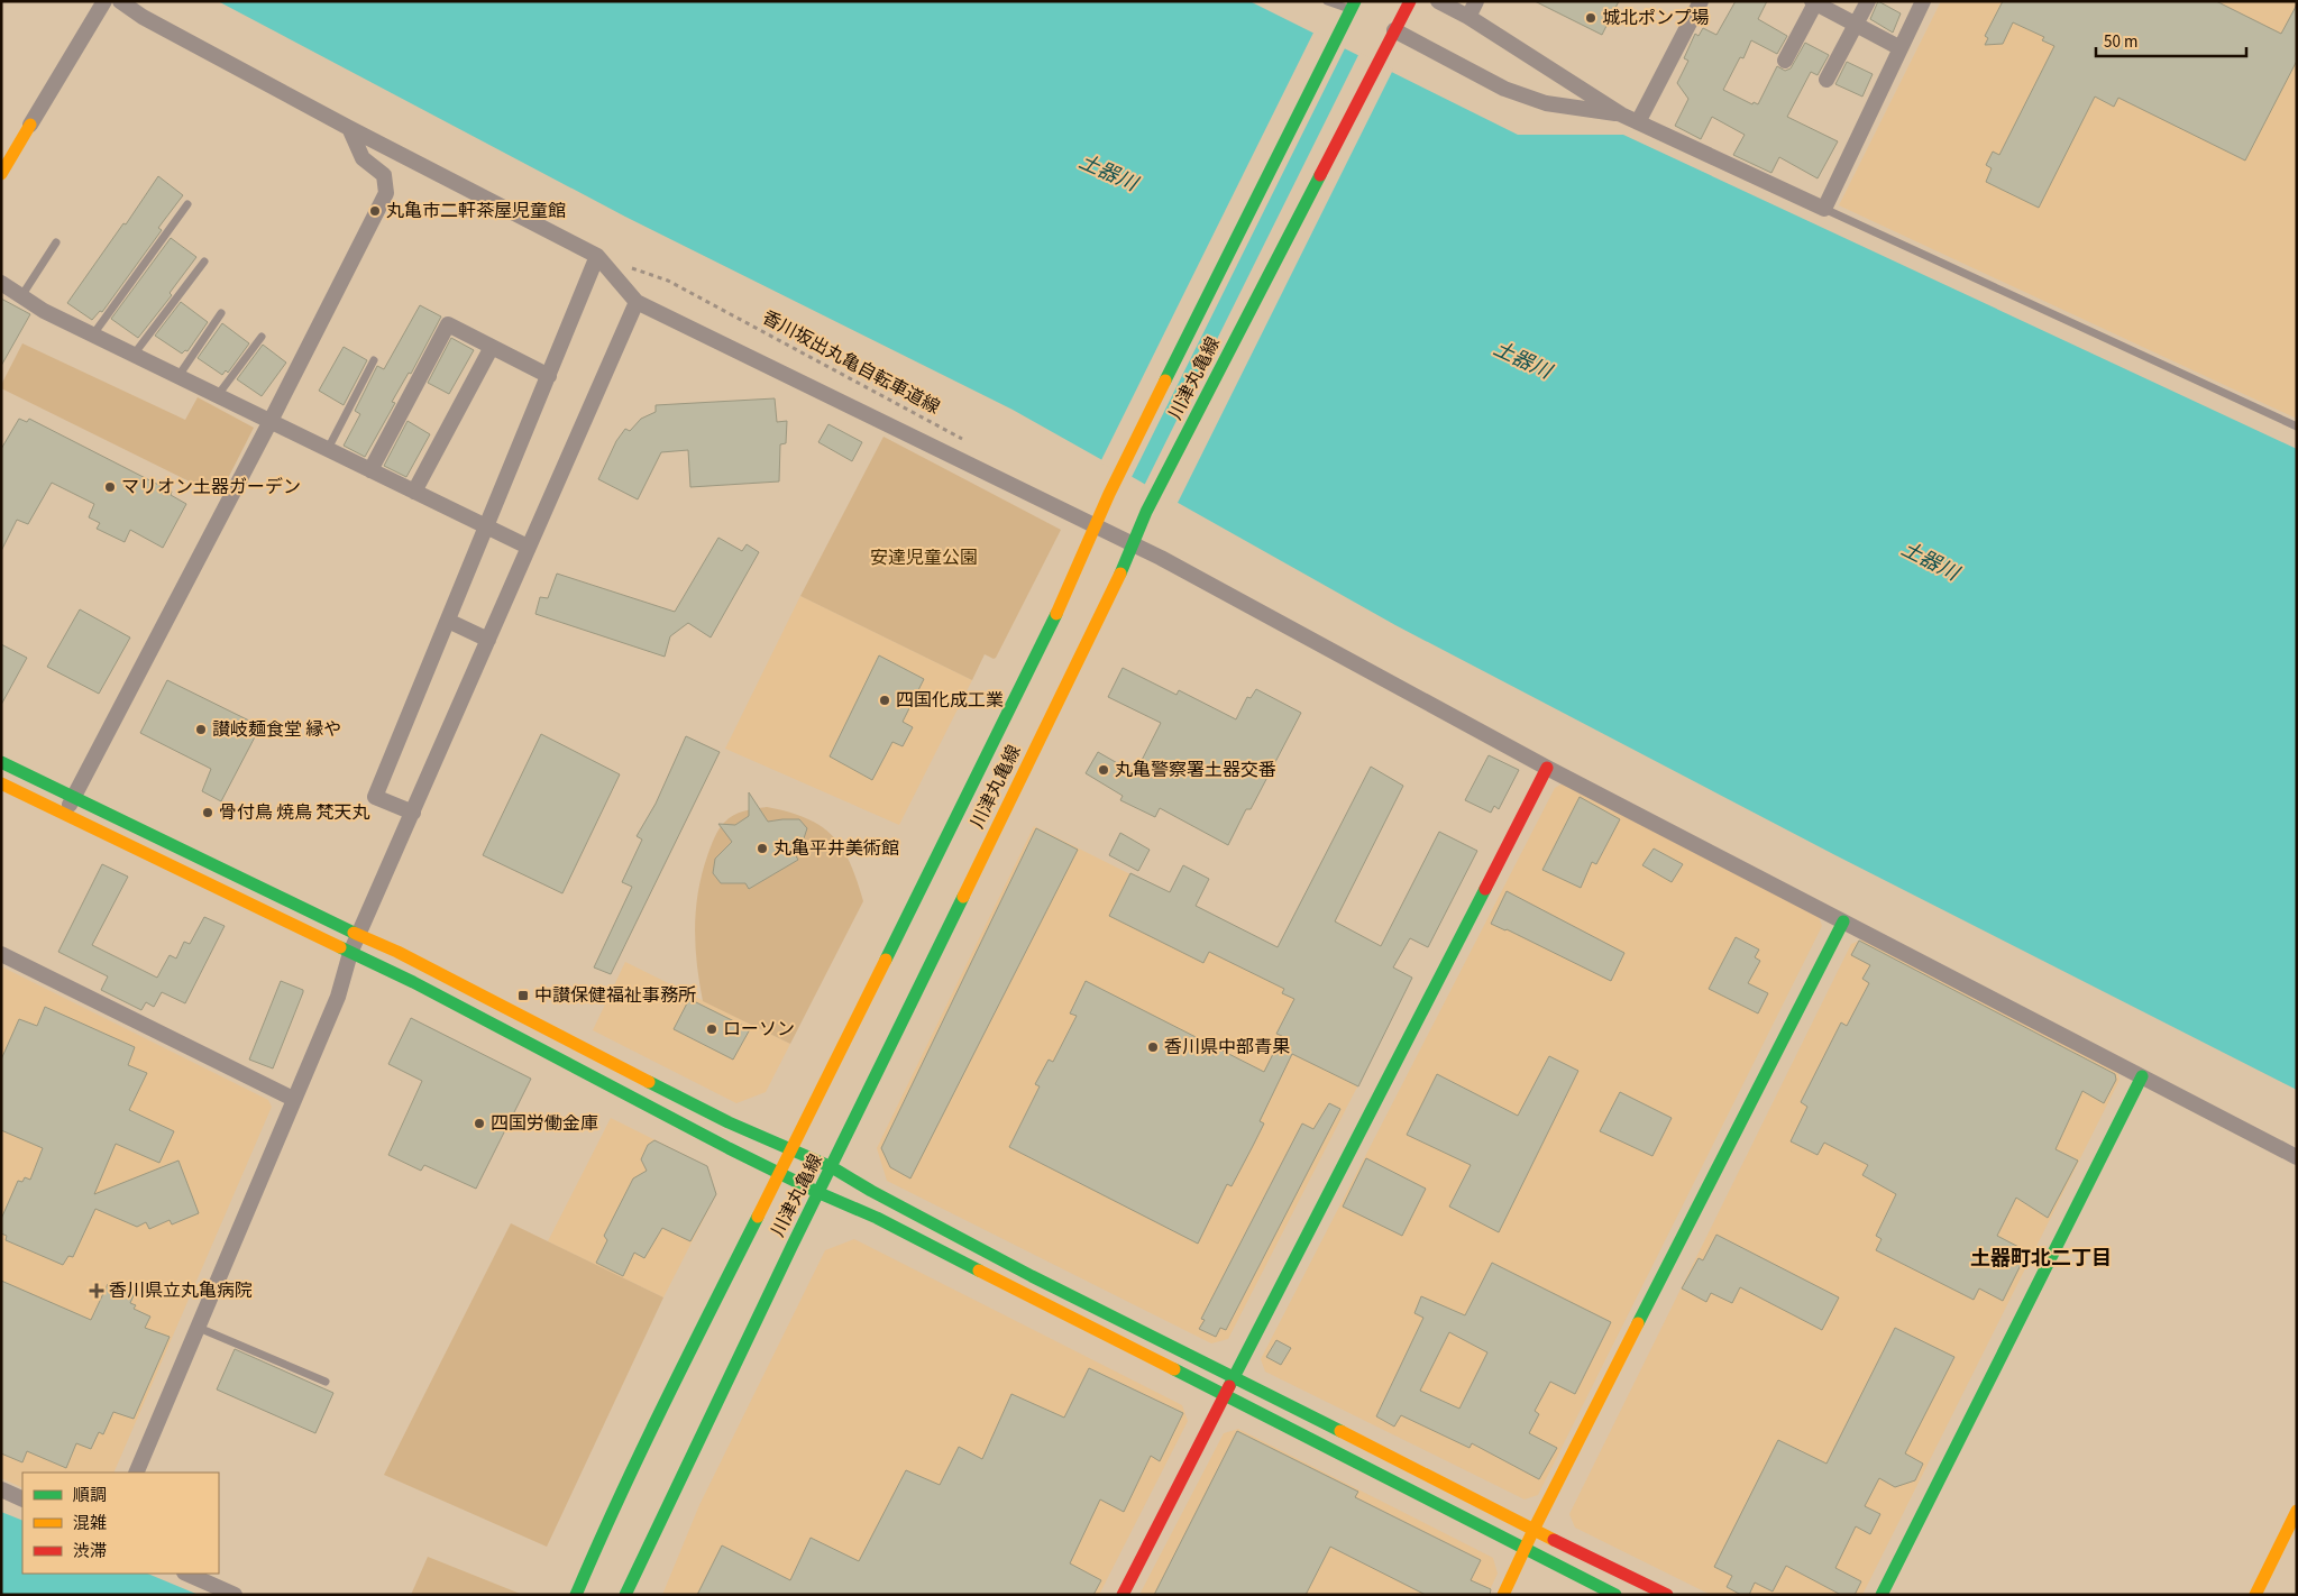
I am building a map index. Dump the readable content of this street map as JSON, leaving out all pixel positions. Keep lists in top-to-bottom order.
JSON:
{
  "streets": {
    "street": ["川津丸亀線"],
    "path": ["香川坂出丸亀自転車道線"]
  },
  "districts": ["土器町北二丁目"],
  "water": ["土器川"],
  "parks": ["安達児童公園"],
  "places": {
    "other": [
      "城北ポンプ場",
      "丸亀市二軒茶屋児童館",
      "マリオン土器ガーデン",
      "四国化成工業",
      "讃岐麺食堂 縁や",
      "丸亀警察署土器交番",
      "骨付鳥 焼鳥 梵天丸",
      "丸亀平井美術館",
      "ローソン",
      "香川県中部青果",
      "四国労働金庫"
    ],
    "transit": ["中讃保健福祉事務所"],
    "health": ["香川県立丸亀病院"]
  },
  "legend": ["順調", "混雑", "渋滞"],
  "scale_bar": "50 m"
}
